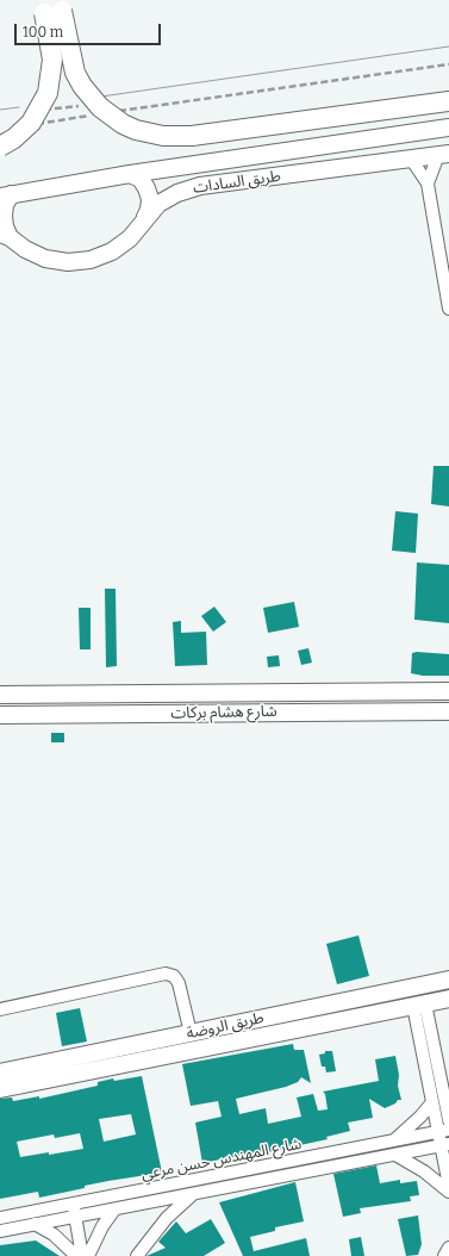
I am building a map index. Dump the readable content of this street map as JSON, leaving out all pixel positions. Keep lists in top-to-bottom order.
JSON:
{
  "streets": {
    "street": [
      "طريق السادات",
      "شارع هشام بركات",
      "طريق الروضة",
      "شارع المهندس حسن مرعي"
    ]
  },
  "scale_bar": "100 m"
}
